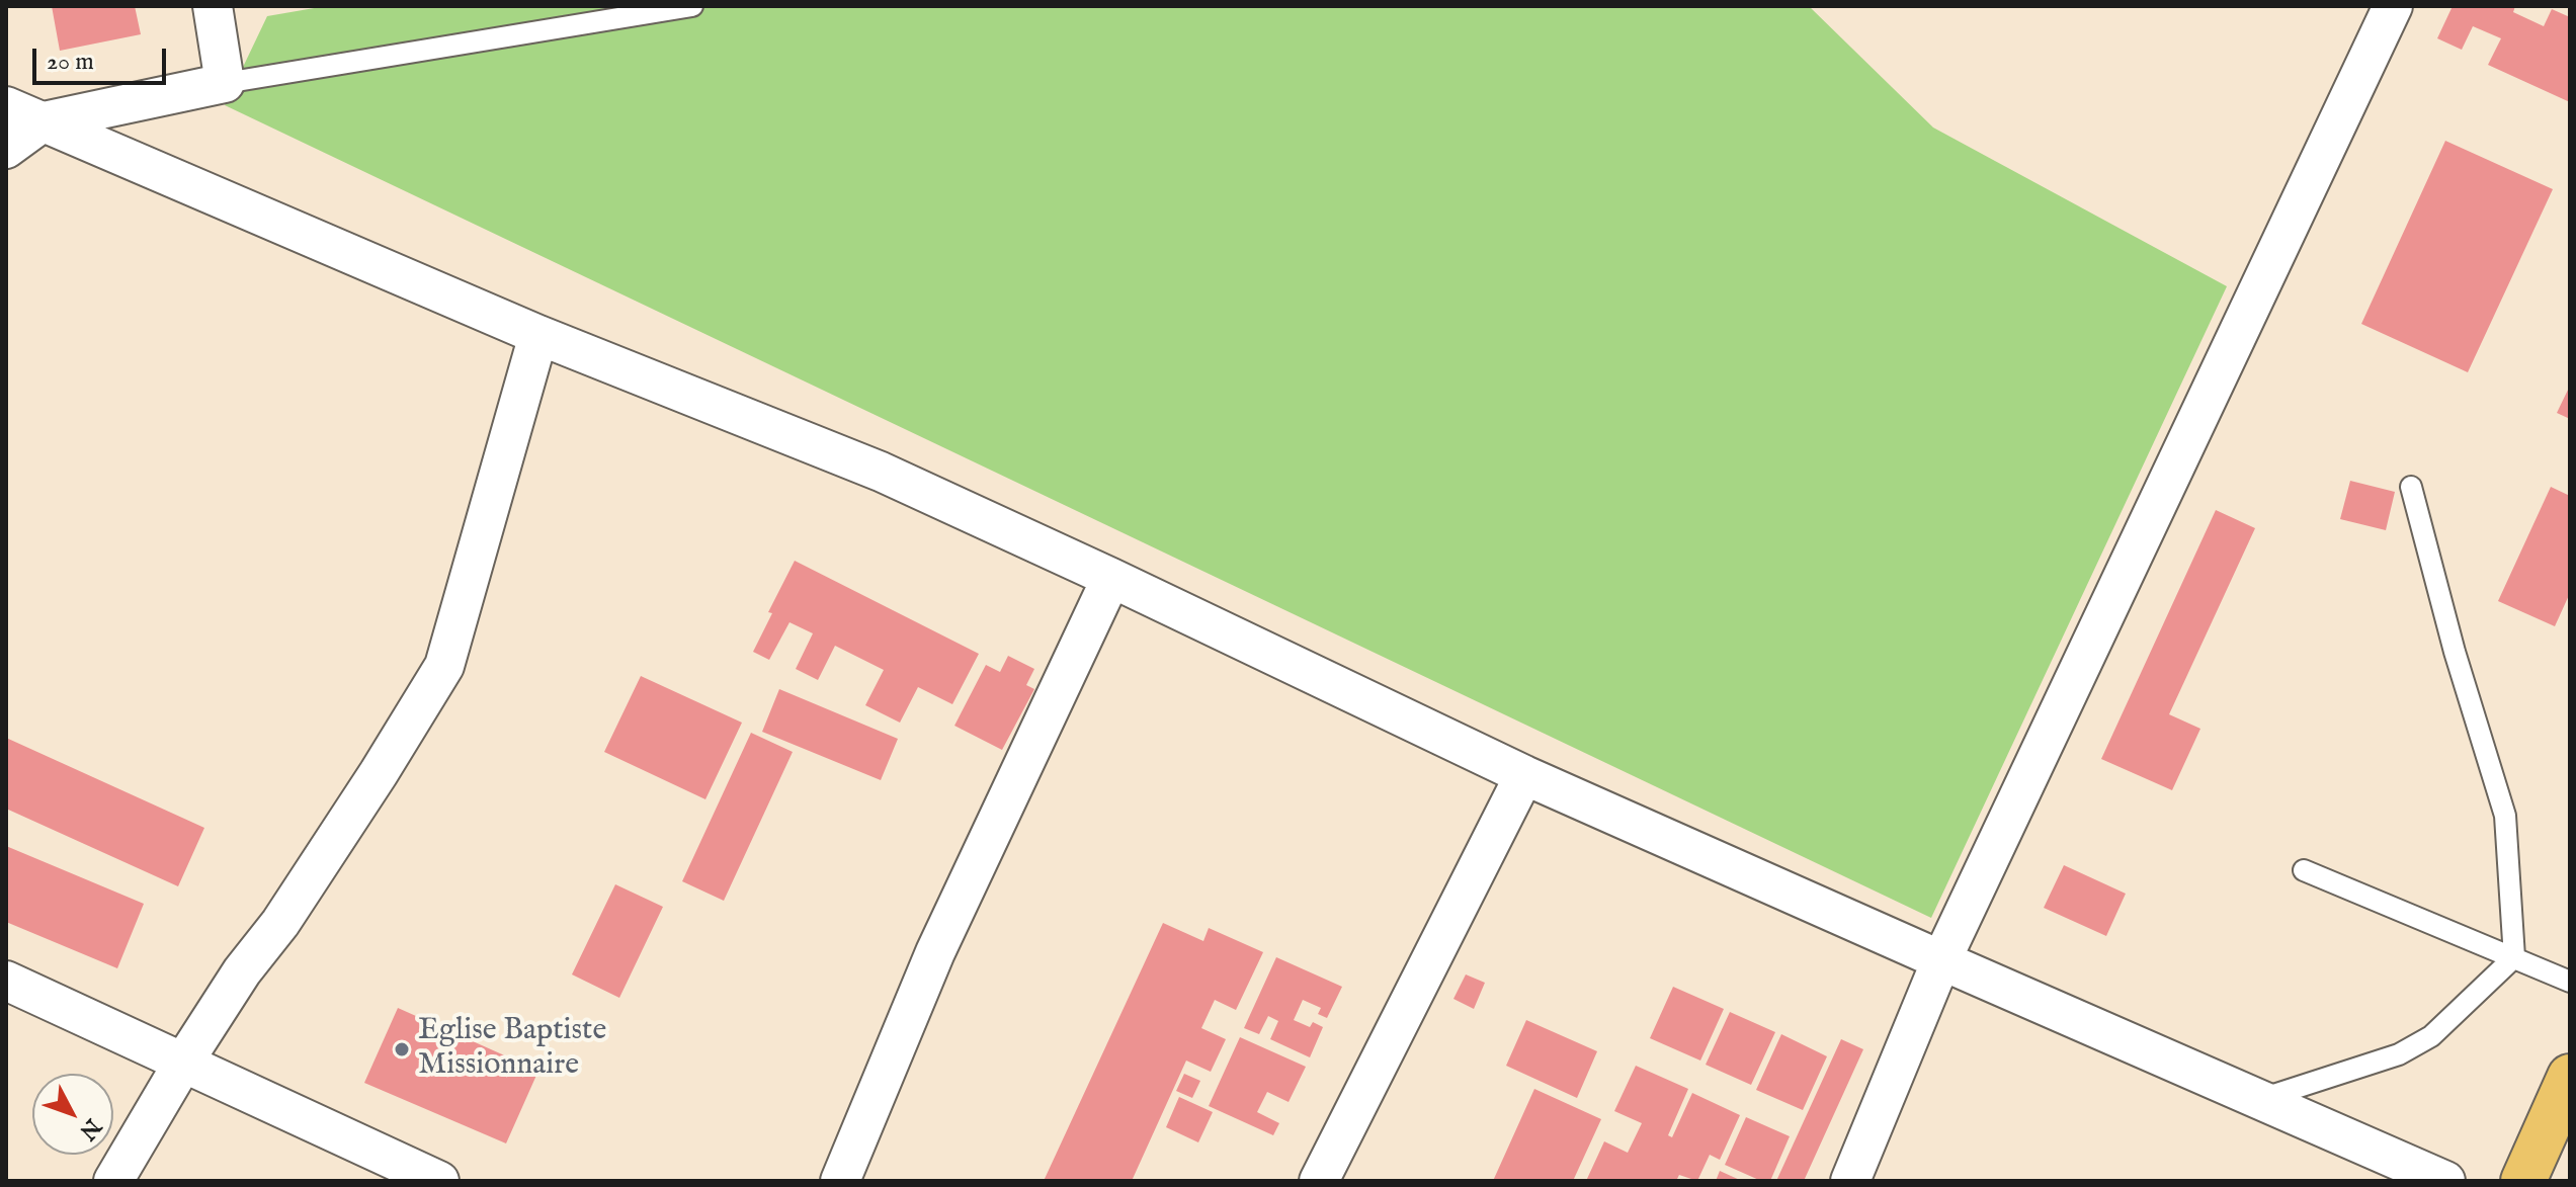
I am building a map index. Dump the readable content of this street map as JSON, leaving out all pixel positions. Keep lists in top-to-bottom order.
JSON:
{
  "places": ["Eglise Baptiste Missionnaire"],
  "scale_bar": "20 m",
  "north": "bottom right"
}
